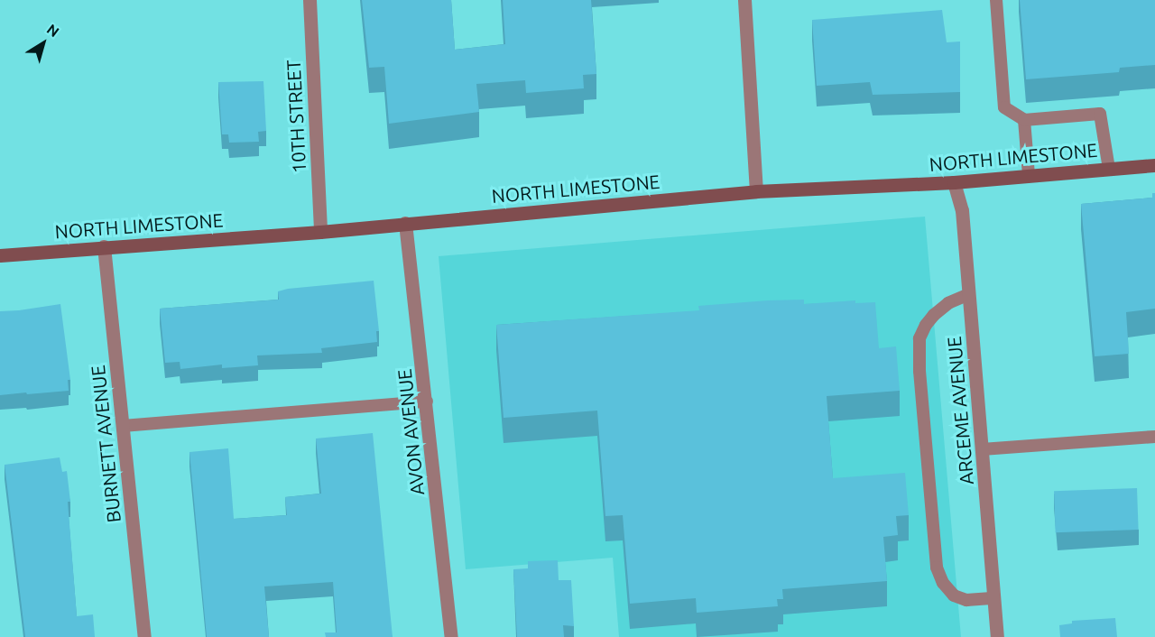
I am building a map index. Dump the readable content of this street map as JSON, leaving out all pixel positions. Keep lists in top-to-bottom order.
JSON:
{
  "streets": {
    "street": [
      "10TH STREET",
      "NORTH LIMESTONE",
      "ARCEME AVENUE",
      "AVON AVENUE",
      "BURNETT AVENUE"
    ]
  },
  "crossings": [
    ["10TH STREET", "NORTH LIMESTONE"],
    ["NORTH LIMESTONE", "ARCEME AVENUE"],
    ["NORTH LIMESTONE", "AVON AVENUE"],
    ["NORTH LIMESTONE", "BURNETT AVENUE"]
  ],
  "north": "top right"
}
